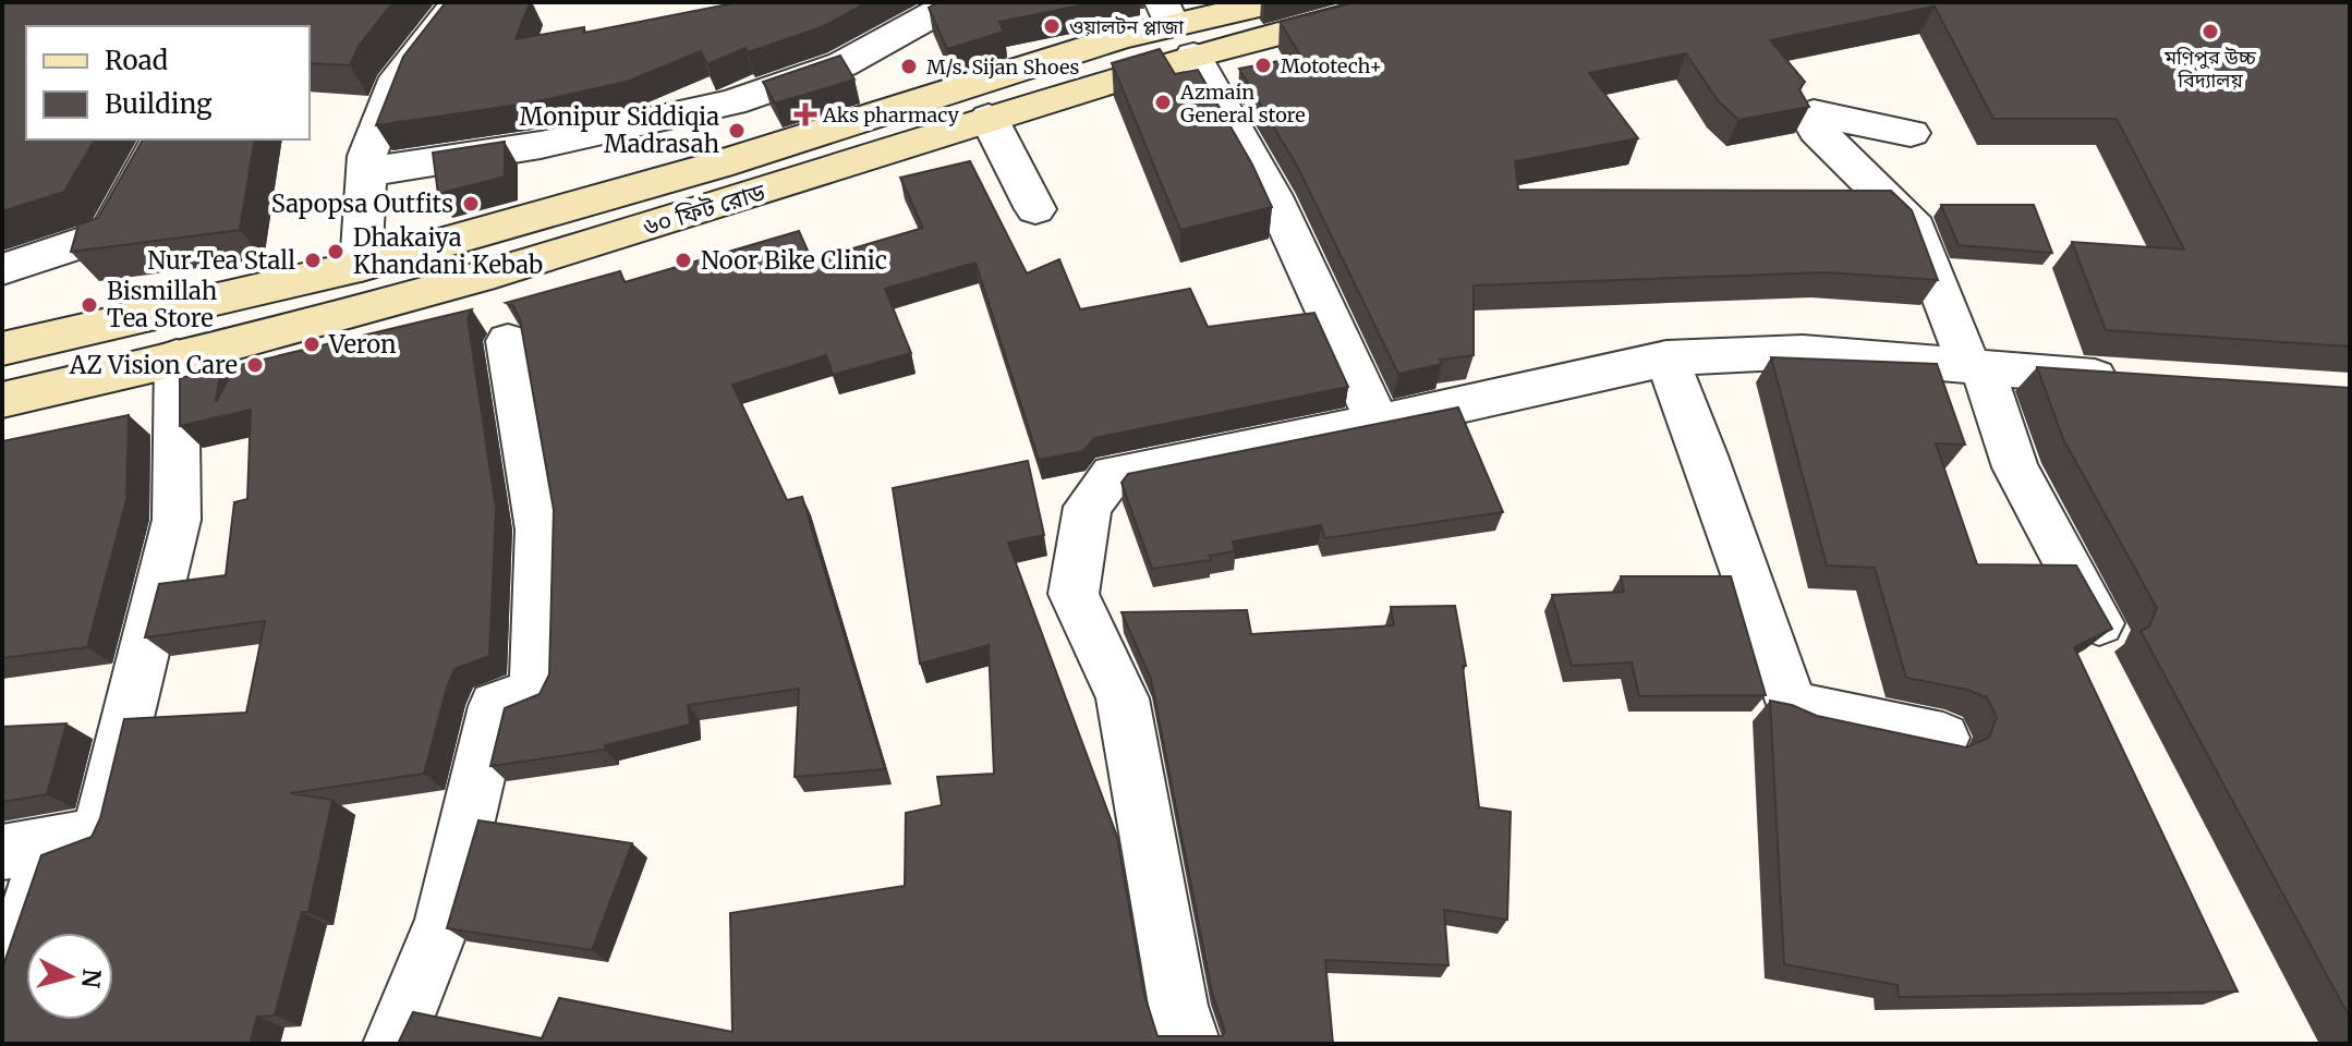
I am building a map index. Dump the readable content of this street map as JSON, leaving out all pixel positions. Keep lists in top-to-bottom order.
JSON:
{
  "streets": {
    "street": ["৬০ ফিট রোড"]
  },
  "places": {
    "other": [
      "ওয়ালটন প্লাজা",
      "মণিপুর উচ্চ বিদ্যালয়",
      "Mototech+",
      "M/s. Sijan Shoes",
      "Azmain General store",
      "Monipur Siddiqia Madrasah",
      "Sapopsa Outfits",
      "Dhakaiya Khandani Kebab",
      "Nur Tea Stall",
      "Noor Bike Clinic",
      "Bismillah Tea Store",
      "Veron",
      "AZ Vision Care"
    ],
    "health": ["Aks pharmacy"]
  },
  "legend": ["Road", "Building"],
  "north": "right"
}
